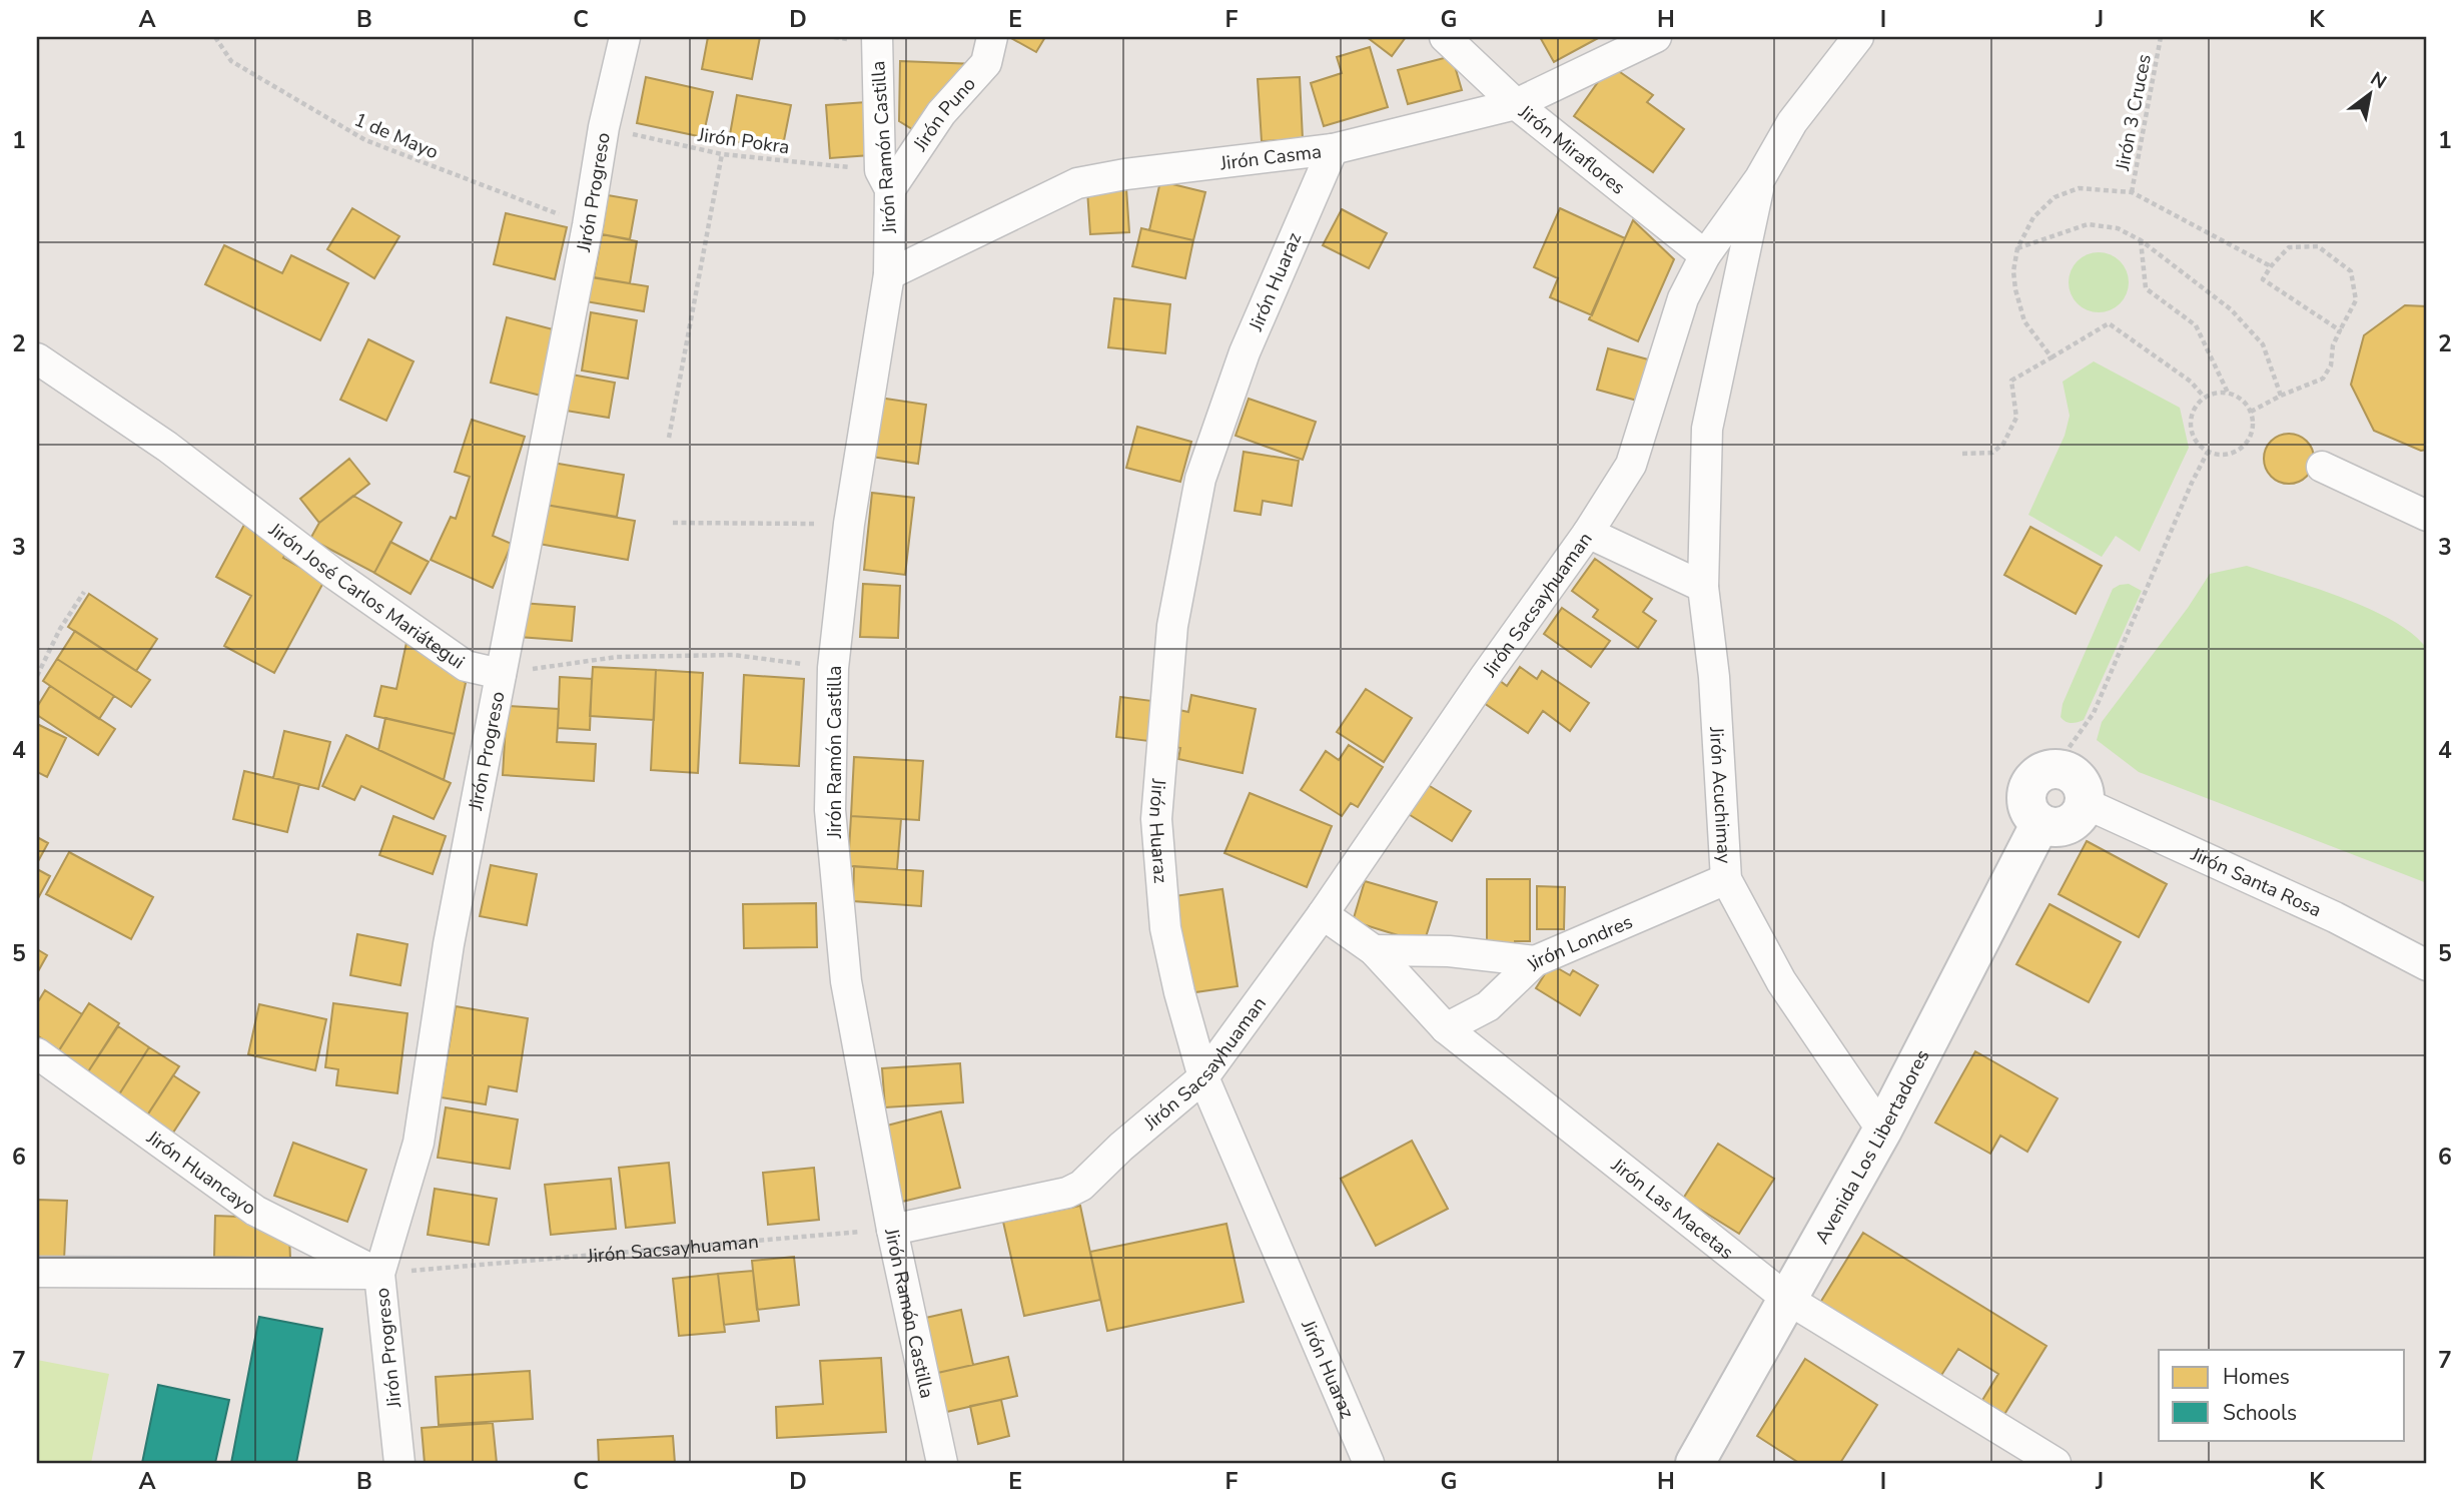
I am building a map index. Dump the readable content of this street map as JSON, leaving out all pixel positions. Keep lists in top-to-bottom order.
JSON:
{
  "streets": {
    "street": [
      "Jirón Puno",
      "Jirón Ramón Castilla",
      "Jirón Miraflores",
      "Jirón Casma",
      "Jirón Progreso",
      "Jirón Huaraz",
      "Jirón José Carlos Mariátegui",
      "Jirón Sacsayhuaman",
      "Jirón Acuchimay",
      "Jirón Santa Rosa",
      "Jirón Londres",
      "Avenida Los Libertadores",
      "Jirón Huancayo",
      "Jirón Las Macetas"
    ],
    "path": ["Jirón 3 Cruces", "1 de Mayo", "Jirón Pokra"]
  },
  "crossings": [
    ["Jirón Puno", "Jirón Pokra"],
    ["Jirón Puno", "Jirón Ramón Castilla"],
    ["1 de Mayo", "Jirón Progreso"],
    ["Jirón Pokra", "Jirón Ramón Castilla"],
    ["Jirón Pokra", "Jirón Progreso"],
    ["Jirón Ramón Castilla", "Jirón Casma"],
    ["Jirón Ramón Castilla", "Jirón Sacsayhuaman"],
    ["Jirón Miraflores", "Jirón Casma"],
    ["Jirón Miraflores", "Jirón Sacsayhuaman"],
    ["Jirón Casma", "Jirón Huaraz"],
    ["Jirón Progreso", "Jirón José Carlos Mariátegui"],
    ["Jirón Progreso", "Jirón Sacsayhuaman"],
    ["Jirón Progreso", "Jirón Huancayo"],
    ["Jirón Huaraz", "Jirón Sacsayhuaman"],
    ["Jirón Sacsayhuaman", "Jirón Acuchimay"],
    ["Jirón Sacsayhuaman", "Jirón Huancayo"],
    ["Jirón Sacsayhuaman", "Jirón Las Macetas"],
    ["Jirón Acuchimay", "Jirón Londres"],
    ["Jirón Acuchimay", "Avenida Los Libertadores"],
    ["Jirón Santa Rosa", "Avenida Los Libertadores"],
    ["Jirón Londres", "Jirón Las Macetas"],
    ["Avenida Los Libertadores", "Jirón Las Macetas"]
  ],
  "legend": ["Homes", "Schools"],
  "north": "top right",
  "grid": {
    "columns": [
      "A",
      "B",
      "C",
      "D",
      "E",
      "F",
      "G",
      "H",
      "I",
      "J",
      "K"
    ],
    "rows": [
      "1",
      "2",
      "3",
      "4",
      "5",
      "6",
      "7"
    ]
  }
}
